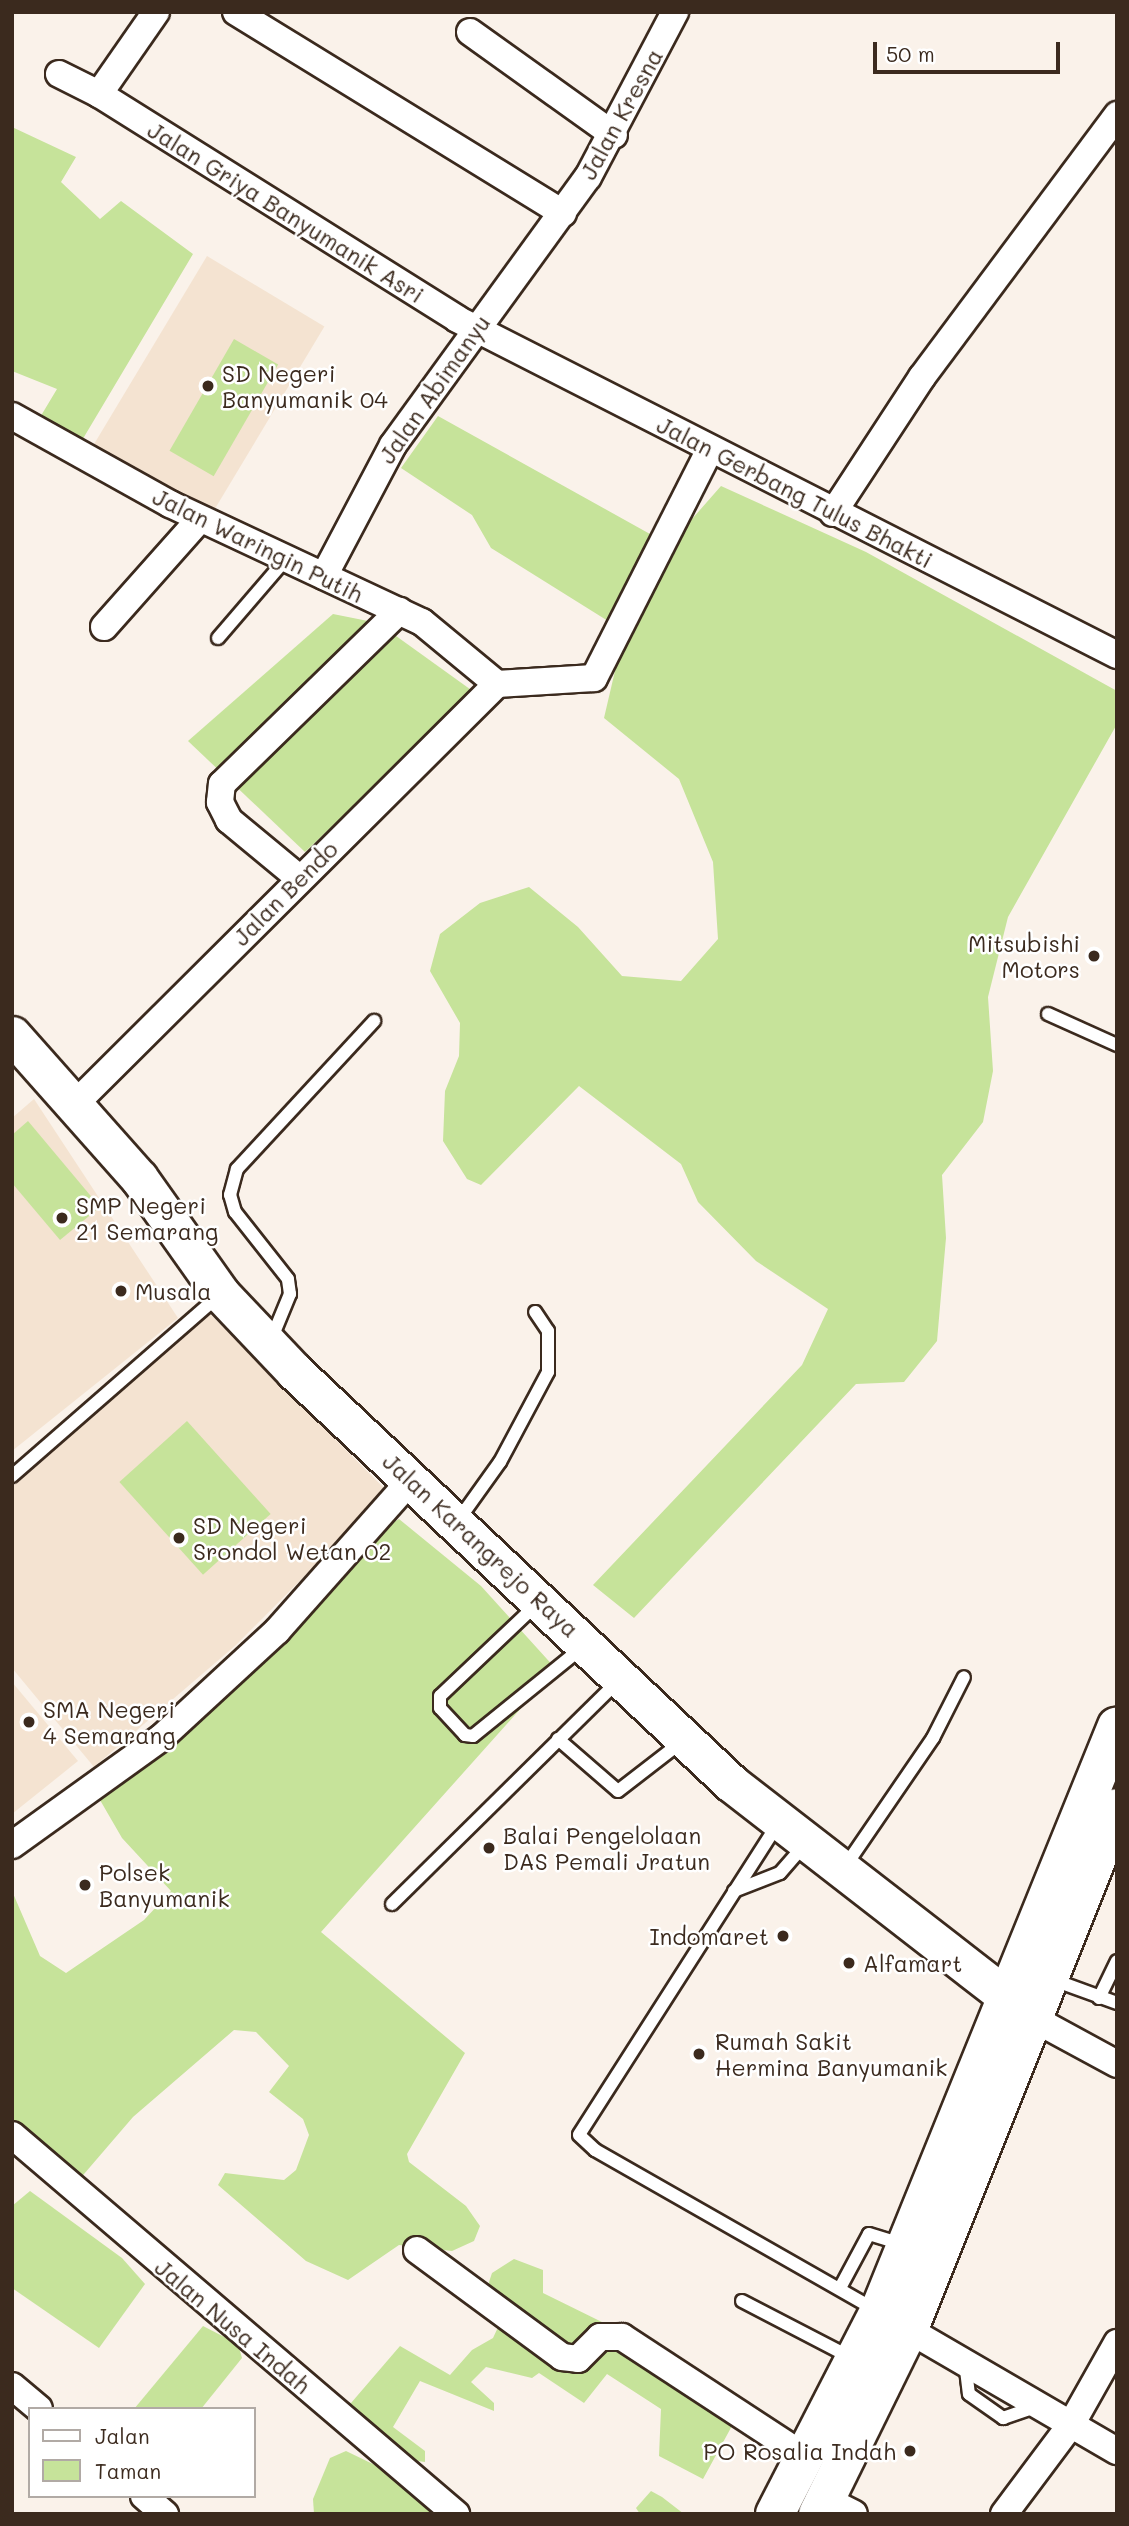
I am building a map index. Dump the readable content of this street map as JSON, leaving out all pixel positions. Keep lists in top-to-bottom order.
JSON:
{
  "streets": {
    "main road": ["Jalan Karangrejo Raya"],
    "street": [
      "Jalan Kresna",
      "Jalan Griya Banyumanik Asri",
      "Jalan Abimanyu",
      "Jalan Gerbang Tulus Bhakti",
      "Jalan Waringin Putih",
      "Jalan Bendo",
      "Jalan Nusa Indah"
    ]
  },
  "crossings": [
    ["Jalan Kresna", "Jalan Abimanyu"],
    ["Jalan Griya Banyumanik Asri", "Jalan Abimanyu"],
    ["Jalan Griya Banyumanik Asri", "Jalan Gerbang Tulus Bhakti"],
    ["Jalan Abimanyu", "Jalan Gerbang Tulus Bhakti"],
    ["Jalan Abimanyu", "Jalan Waringin Putih"],
    ["Jalan Waringin Putih", "Jalan Bendo"],
    ["Jalan Bendo", "Jalan Karangrejo Raya"]
  ],
  "places": [
    "SD Negeri Banyumanik 04",
    "Mitsubishi Motors",
    "SMP Negeri 21 Semarang",
    "Musala",
    "SD Negeri Srondol Wetan 02",
    "SMA Negeri 4 Semarang",
    "Balai Pengelolaan DAS Pemali Jratun",
    "Polsek Banyumanik",
    "Indomaret",
    "Alfamart",
    "Rumah Sakit Hermina Banyumanik",
    "PO Rosalia Indah"
  ],
  "legend": ["Jalan", "Taman"],
  "scale_bar": "50 m"
}
